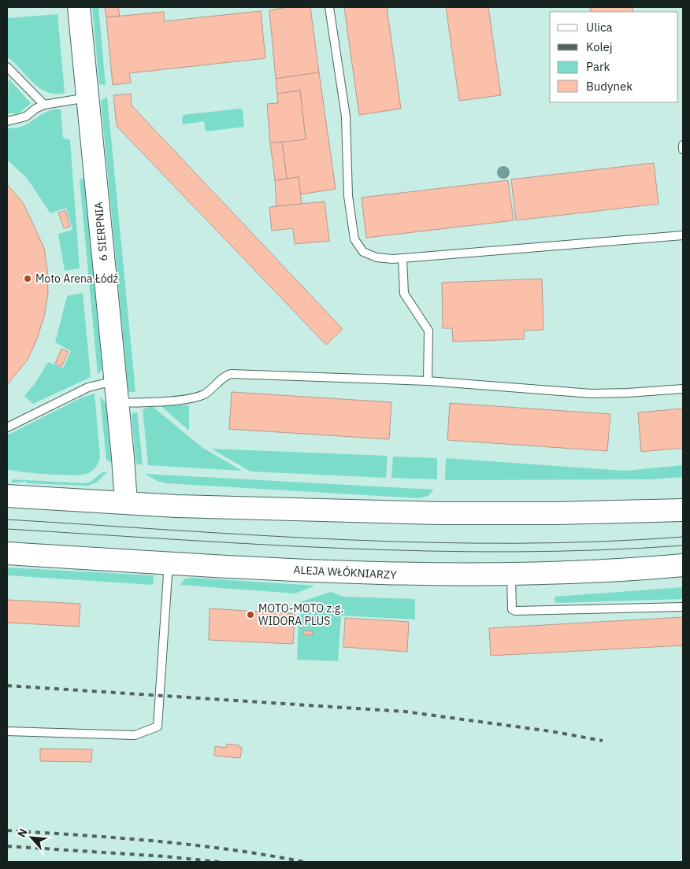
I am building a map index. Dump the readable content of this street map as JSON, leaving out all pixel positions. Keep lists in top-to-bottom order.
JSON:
{
  "streets": {
    "main road": ["6 SIERPNIA", "ALEJA WŁÓKNIARZY"]
  },
  "places": ["Moto Arena Łódź", "MOTO-MOTO z.g. WIDORA PLUS"],
  "legend": [
    "Ulica",
    "Kolej",
    "Park",
    "Budynek"
  ],
  "north": "top left"
}
